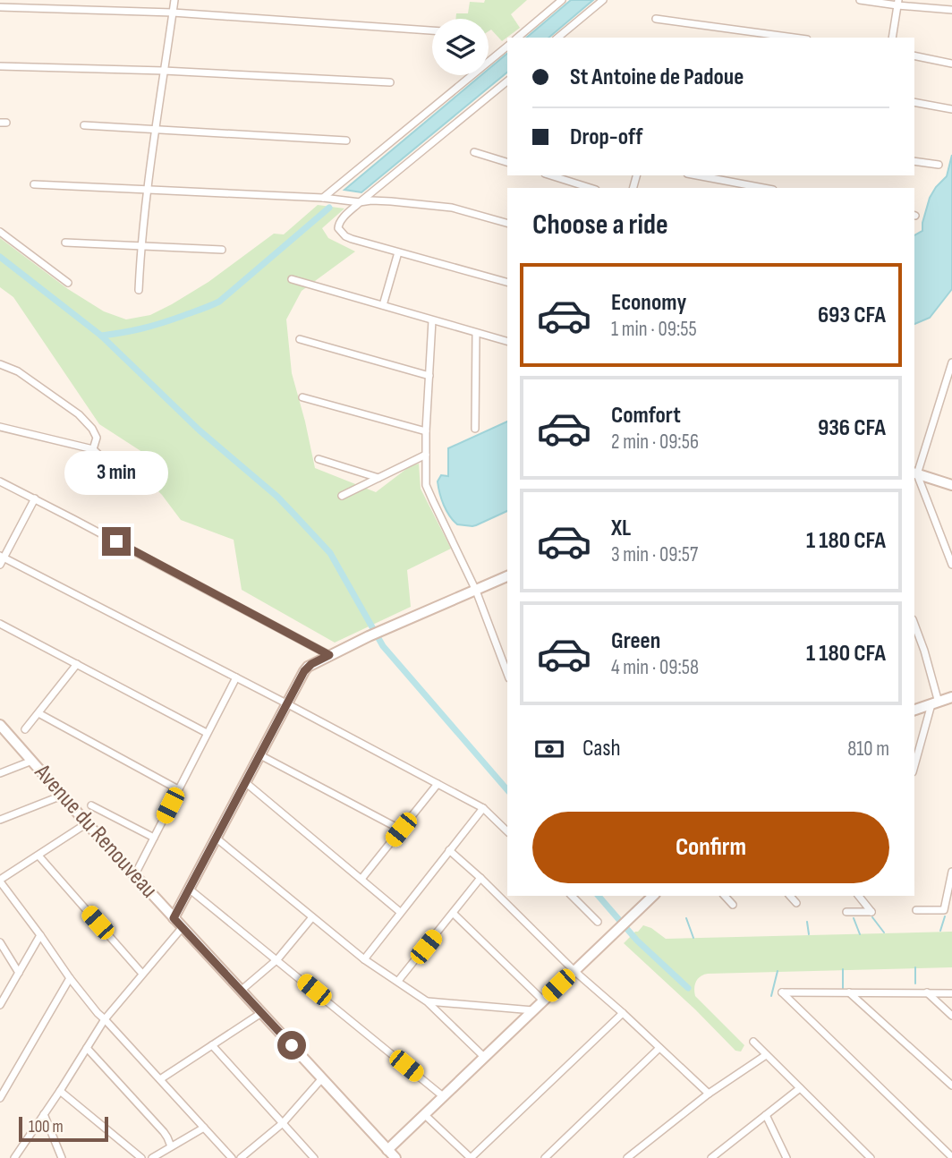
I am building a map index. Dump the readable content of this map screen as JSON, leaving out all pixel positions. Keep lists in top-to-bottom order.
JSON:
{
  "streets": {
    "street": ["Avenue du Renouveau"]
  },
  "scale_bar": "100 m",
  "page": {
    "banner": ["St Antoine de Padoue", "Drop-off"],
    "heading": "Choose a ride",
    "list": [
      {
        "name": "Economy",
        "note": "1 min · 09:55",
        "value": "693 CFA"
      },
      {
        "name": "Comfort",
        "note": "2 min · 09:56",
        "value": "936 CFA"
      },
      {
        "name": "XL",
        "note": "3 min · 09:57",
        "value": "1 180 CFA"
      },
      {
        "name": "Green",
        "note": "4 min · 09:58",
        "value": "1 180 CFA"
      }
    ],
    "bubble": "3 min",
    "pay": ["Cash", "810 m"],
    "buttons": "Confirm",
    "scale": "100 m"
  }
}
